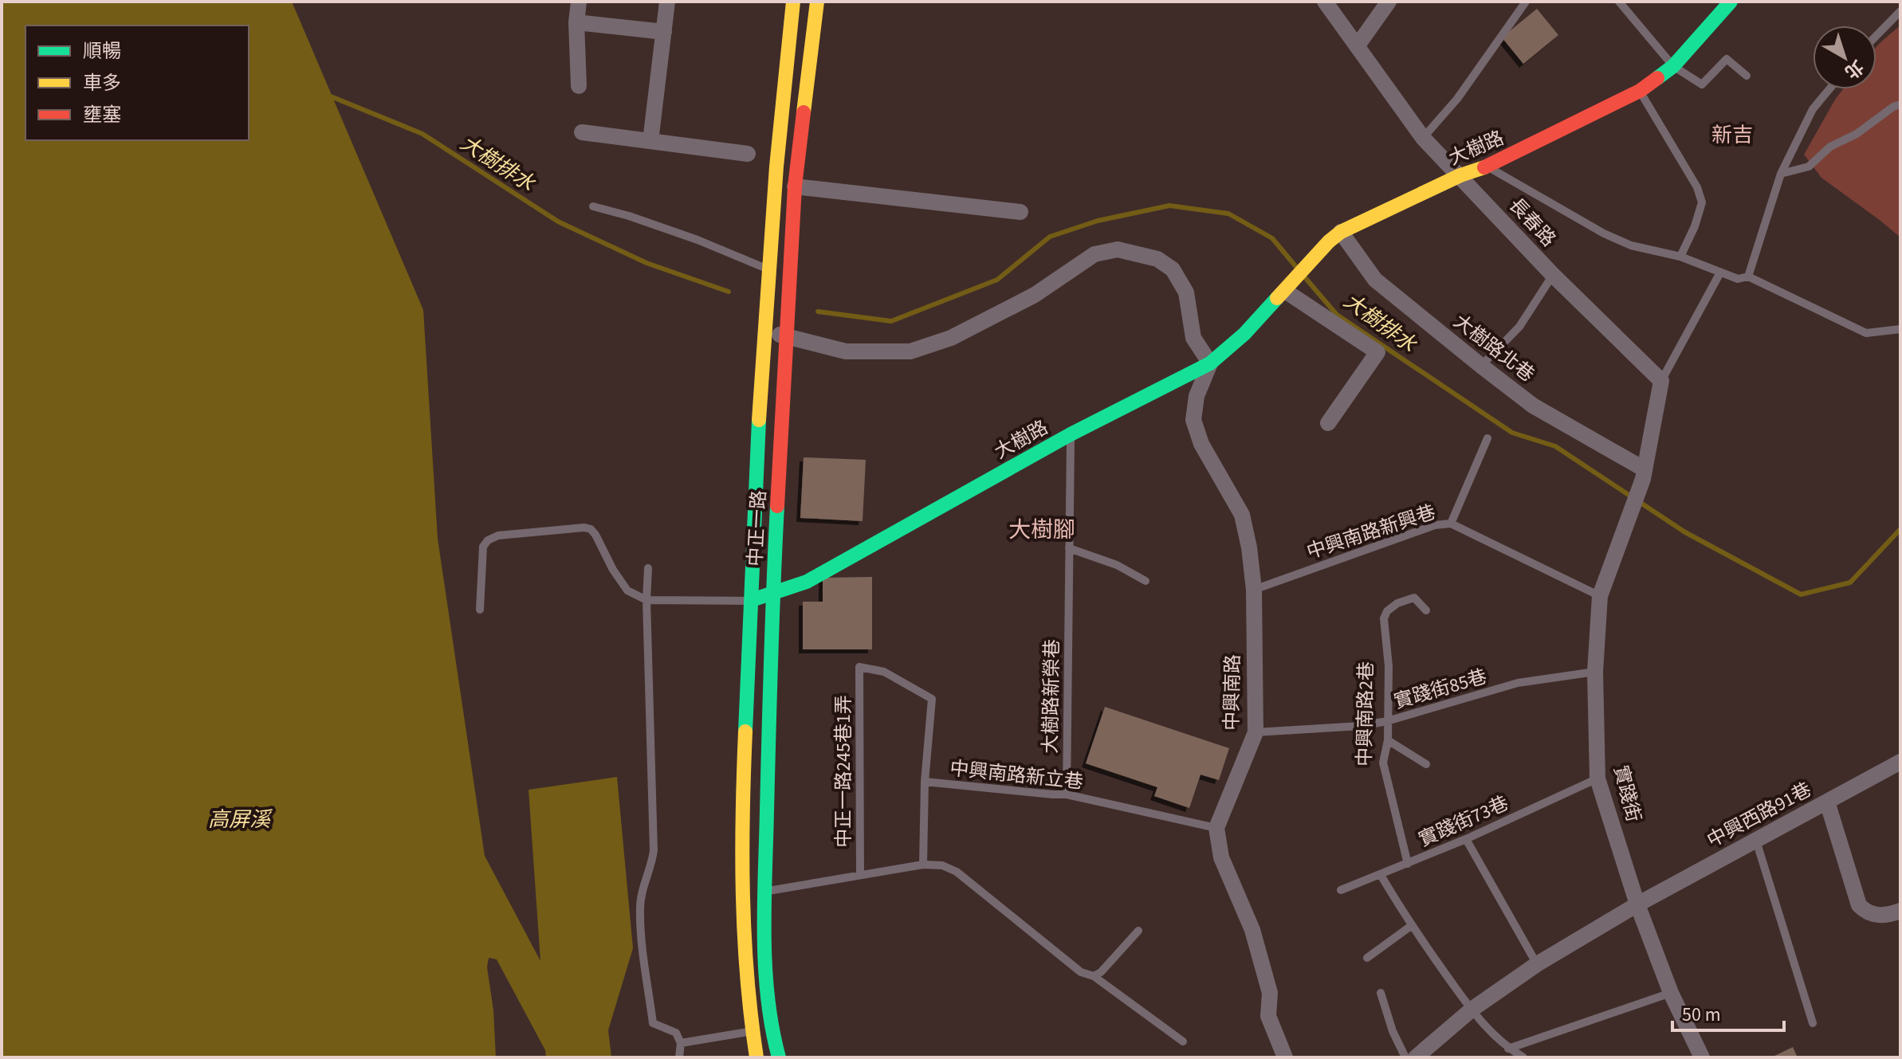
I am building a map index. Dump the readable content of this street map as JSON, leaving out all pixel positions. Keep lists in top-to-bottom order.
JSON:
{
  "streets": {
    "main road": ["大樹路", "中正一路"],
    "street": [
      "長春路",
      "大樹路北巷",
      "中興南路",
      "實踐街",
      "中興西路91巷"
    ],
    "lane": [
      "中興南路新興巷",
      "實踐街85巷",
      "大樹路新榮巷",
      "中興南路2巷",
      "中正一路245巷1弄",
      "中興南路新立巷",
      "實踐街73巷"
    ]
  },
  "crossings": [
    ["大樹路", "長春路"],
    ["大樹路", "大樹路北巷"],
    ["大樹路", "中正一路"],
    ["大樹路", "中興南路"],
    ["大樹路", "大樹路新榮巷"],
    ["大樹路北巷", "實踐街"],
    ["中興南路新興巷", "中興南路"],
    ["中興南路新興巷", "實踐街"],
    ["實踐街85巷", "中興南路"],
    ["實踐街85巷", "中興南路2巷"],
    ["實踐街85巷", "實踐街"],
    ["中興南路", "中興南路新立巷"],
    ["大樹路新榮巷", "中興南路新立巷"],
    ["中興南路2巷", "實踐街73巷"],
    ["中正一路245巷1弄", "中興南路新立巷"],
    ["實踐街", "中興西路91巷"],
    ["實踐街", "實踐街73巷"]
  ],
  "districts": ["新吉", "大樹腳"],
  "water": ["大樹排水", "高屏溪"],
  "legend": ["順暢", "車多", "壅塞"],
  "scale_bar": "50 m",
  "north": "bottom right"
}
